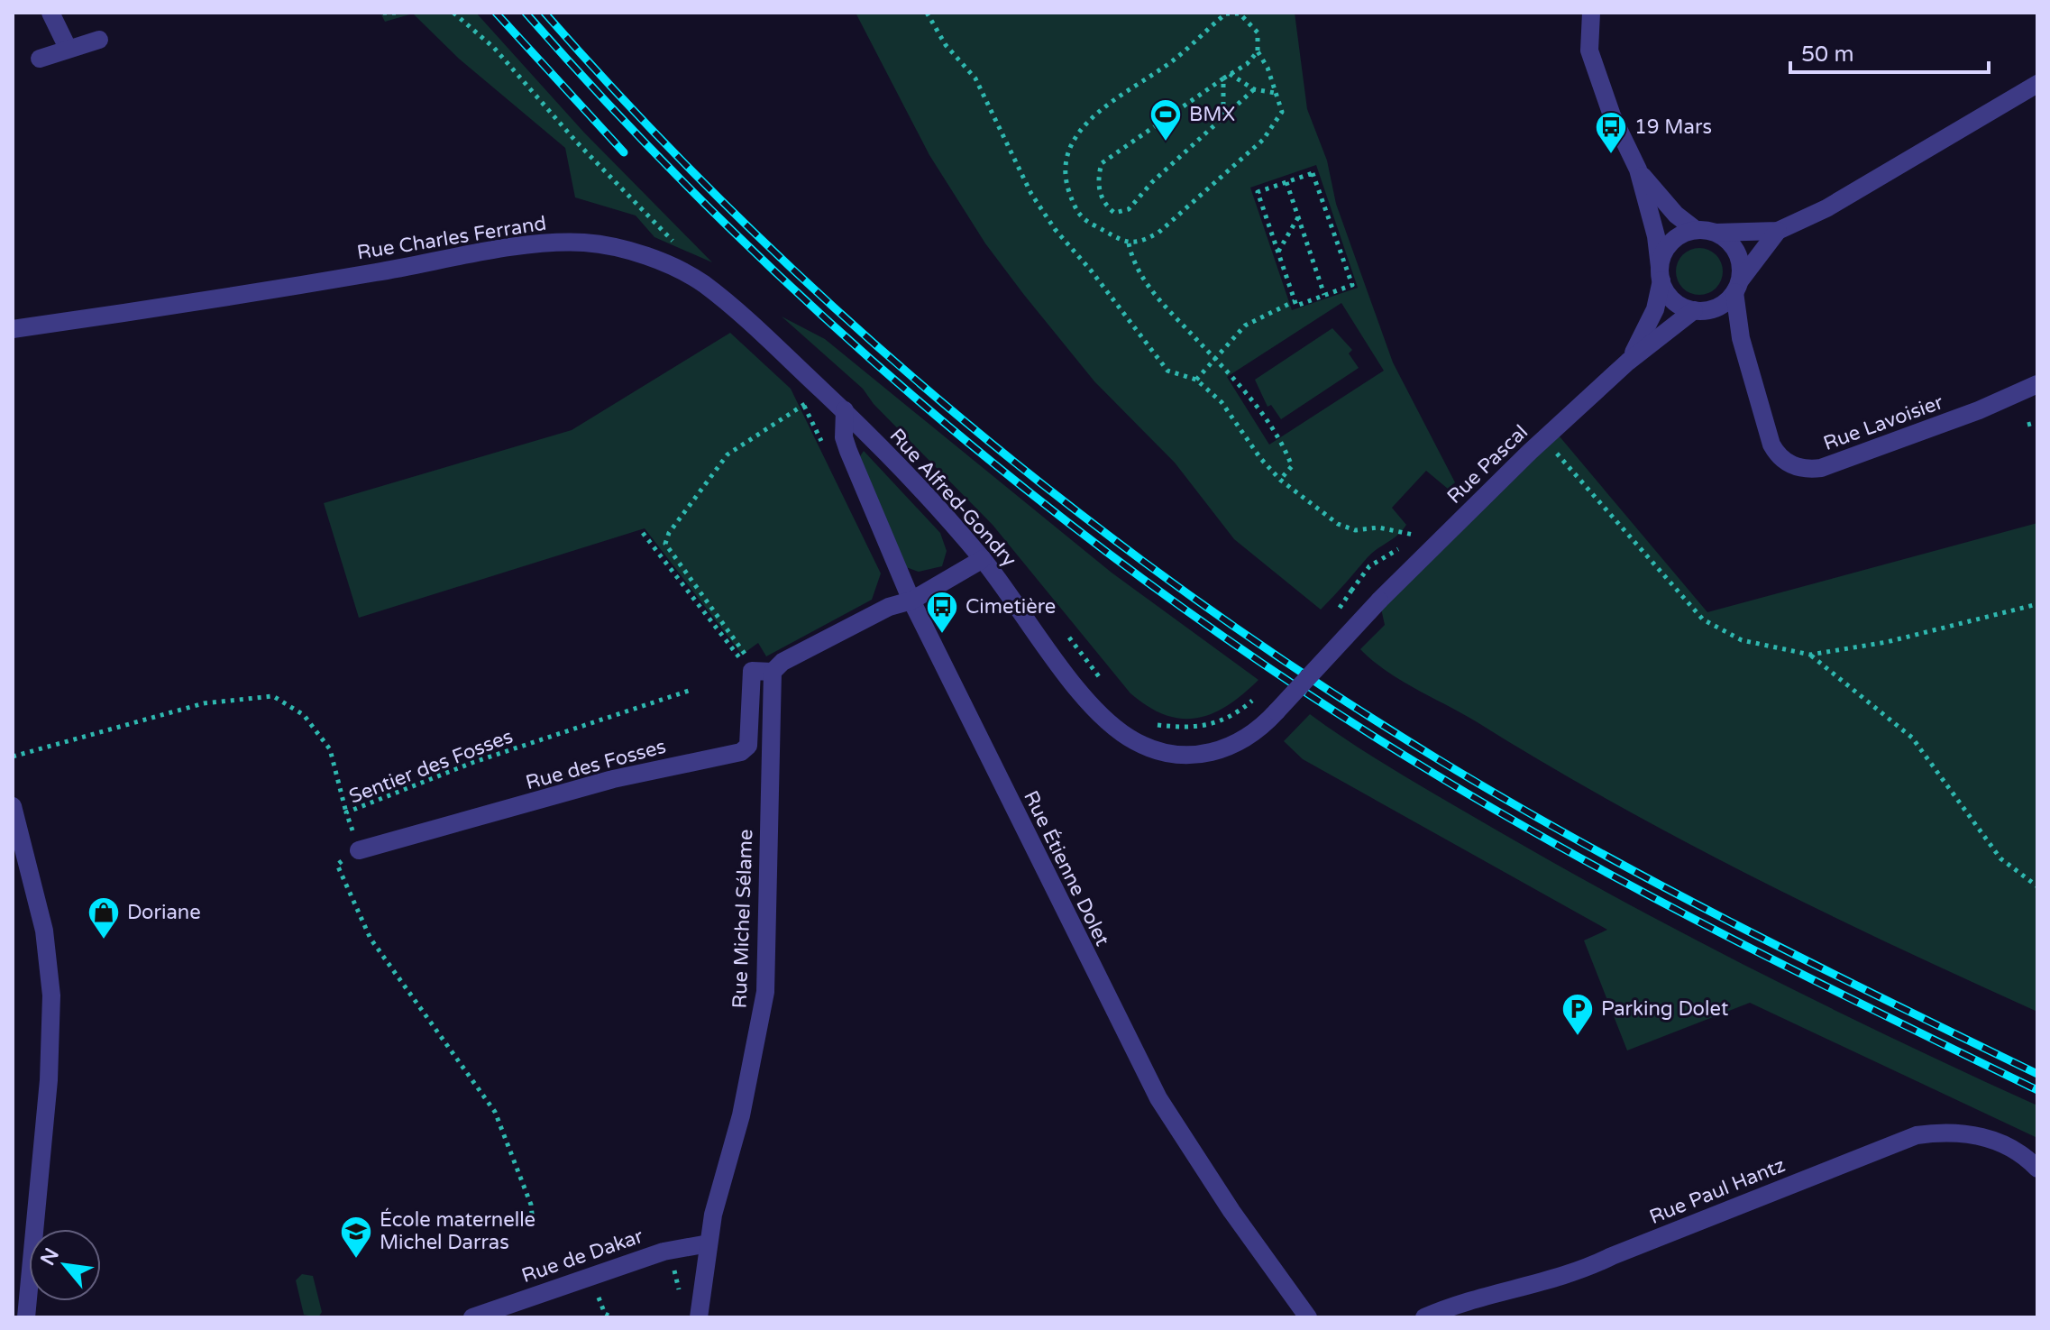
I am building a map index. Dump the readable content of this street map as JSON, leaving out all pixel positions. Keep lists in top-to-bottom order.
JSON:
{
  "streets": {
    "street": [
      "Rue Charles Ferrand",
      "Rue Lavoisier",
      "Rue Pascal",
      "Rue Alfred-Gondry",
      "Rue des Fosses",
      "Rue Étienne Dolet",
      "Rue Michel Sélame",
      "Rue Paul Hantz",
      "Rue de Dakar"
    ],
    "path": ["Sentier des Fosses"]
  },
  "crossings": [
    ["Rue Charles Ferrand", "Rue Alfred-Gondry"],
    ["Rue Charles Ferrand", "Rue Étienne Dolet"],
    ["Rue Lavoisier", "Rue Pascal"],
    ["Rue Pascal", "Rue Alfred-Gondry"],
    ["Rue Alfred-Gondry", "Rue Étienne Dolet"],
    ["Rue des Fosses", "Sentier des Fosses"],
    ["Rue des Fosses", "Rue Michel Sélame"],
    ["Rue Michel Sélame", "Rue de Dakar"]
  ],
  "places": {
    "sports": ["BMX"],
    "bus stop": ["19 Mars", "Cimetière"],
    "shop": ["Doriane"],
    "parking": ["Parking Dolet"],
    "school or university": ["École maternelle Michel Darras"]
  },
  "scale_bar": "50 m",
  "north": "top left"
}
